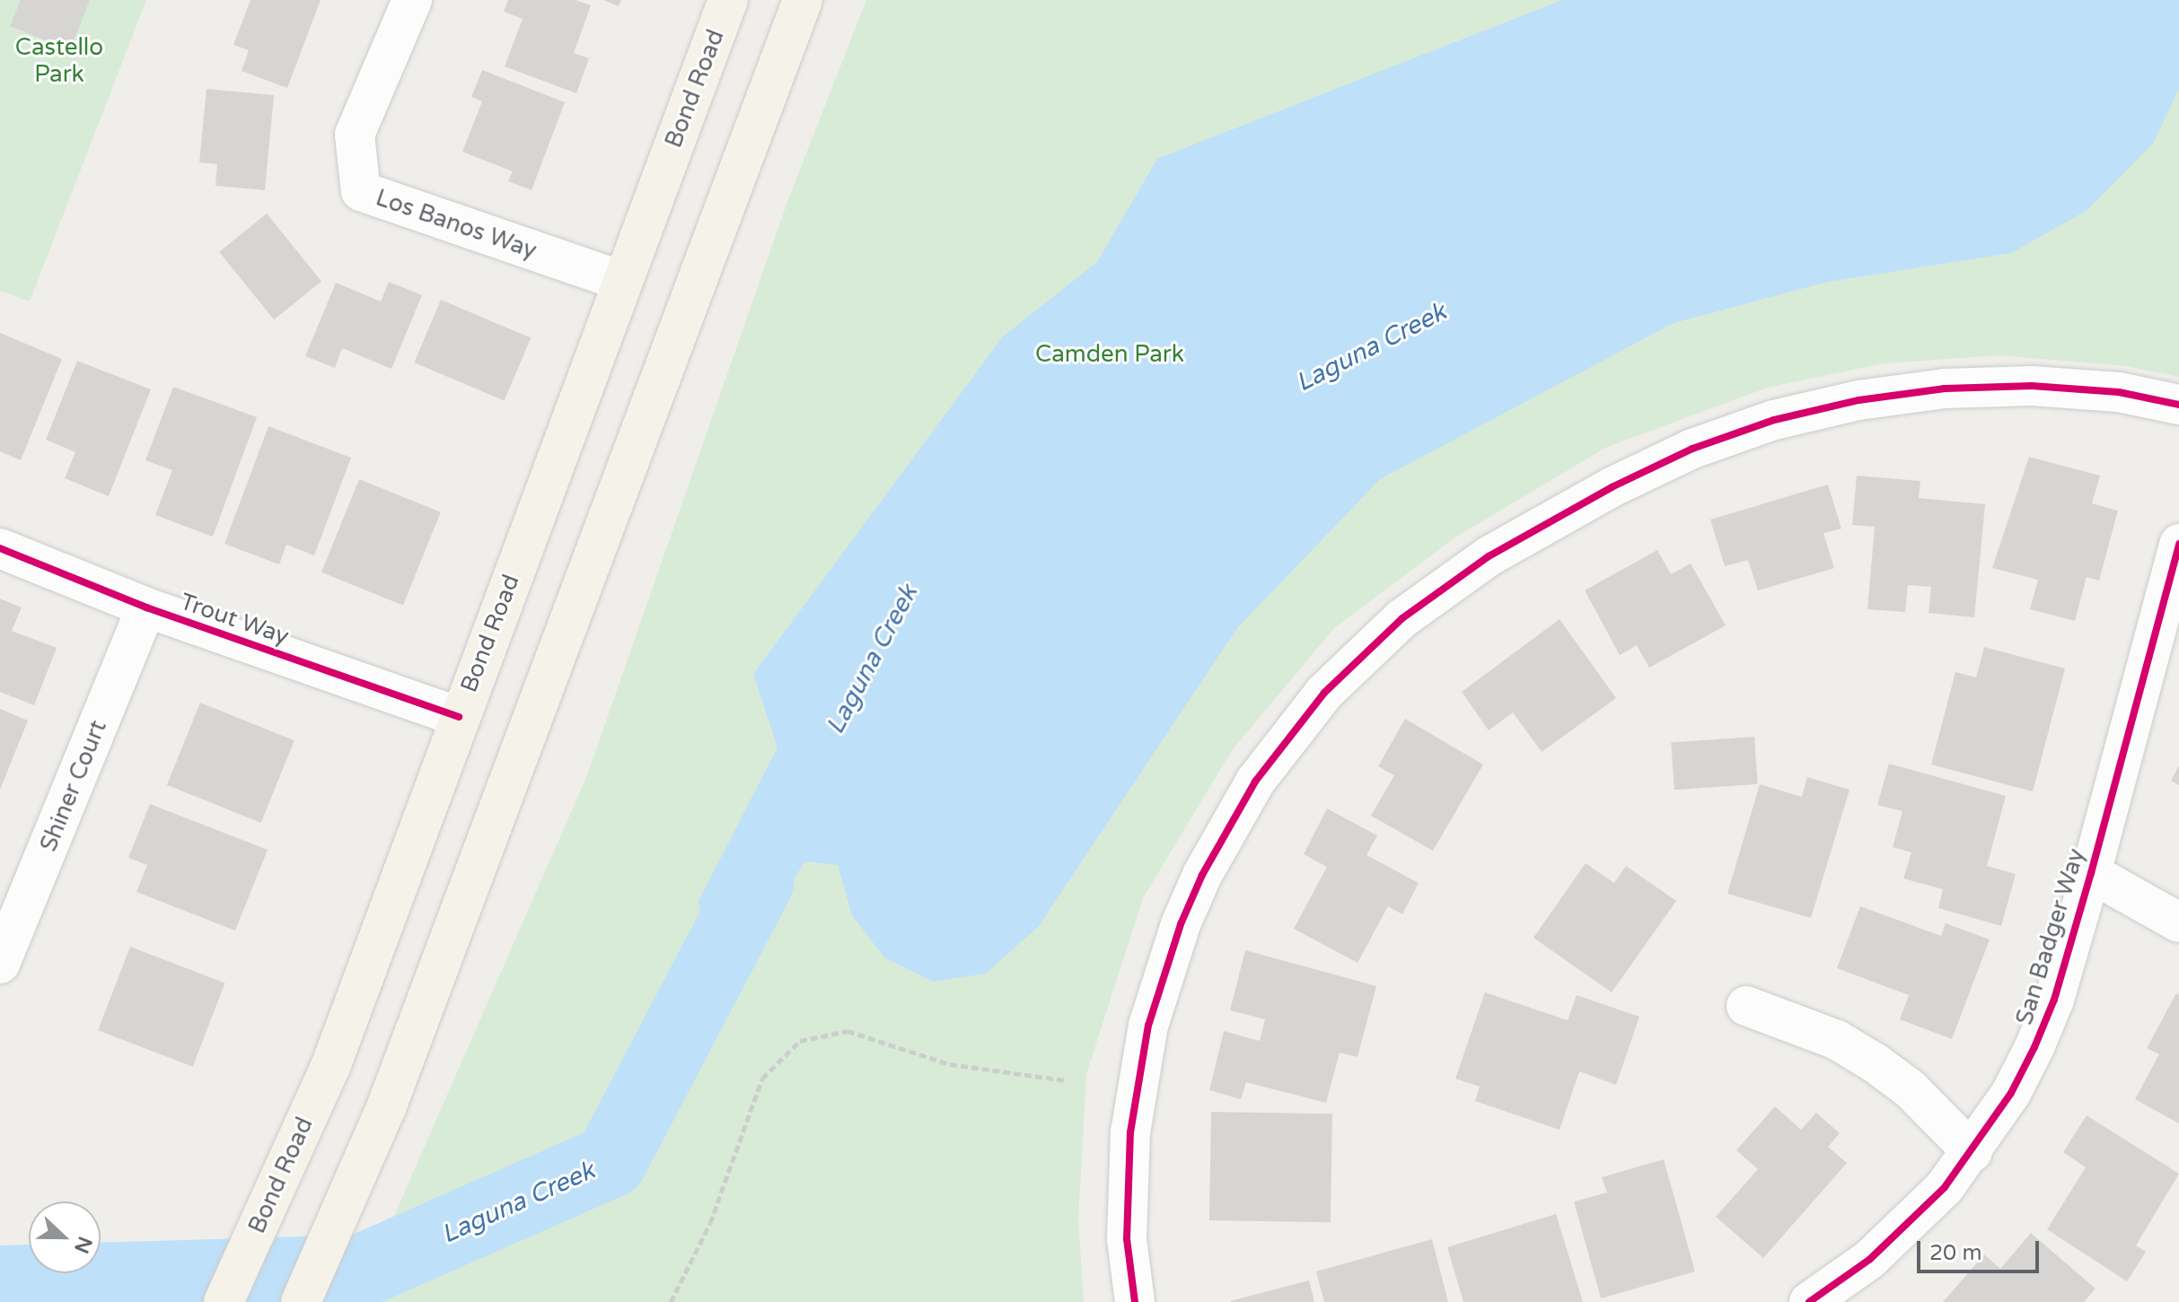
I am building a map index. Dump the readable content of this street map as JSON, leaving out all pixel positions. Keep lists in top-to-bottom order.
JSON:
{
  "streets": {
    "main road": ["Bond Road"],
    "street": [
      "Los Banos Way",
      "Trout Way",
      "Shiner Court",
      "San Badger Way"
    ]
  },
  "crossings": [
    ["Bond Road", "Los Banos Way"],
    ["Bond Road", "Trout Way"],
    ["Trout Way", "Shiner Court"]
  ],
  "water": ["Laguna Creek"],
  "parks": ["Castello Park", "Camden Park"],
  "scale_bar": "20 m",
  "north": "right"
}
